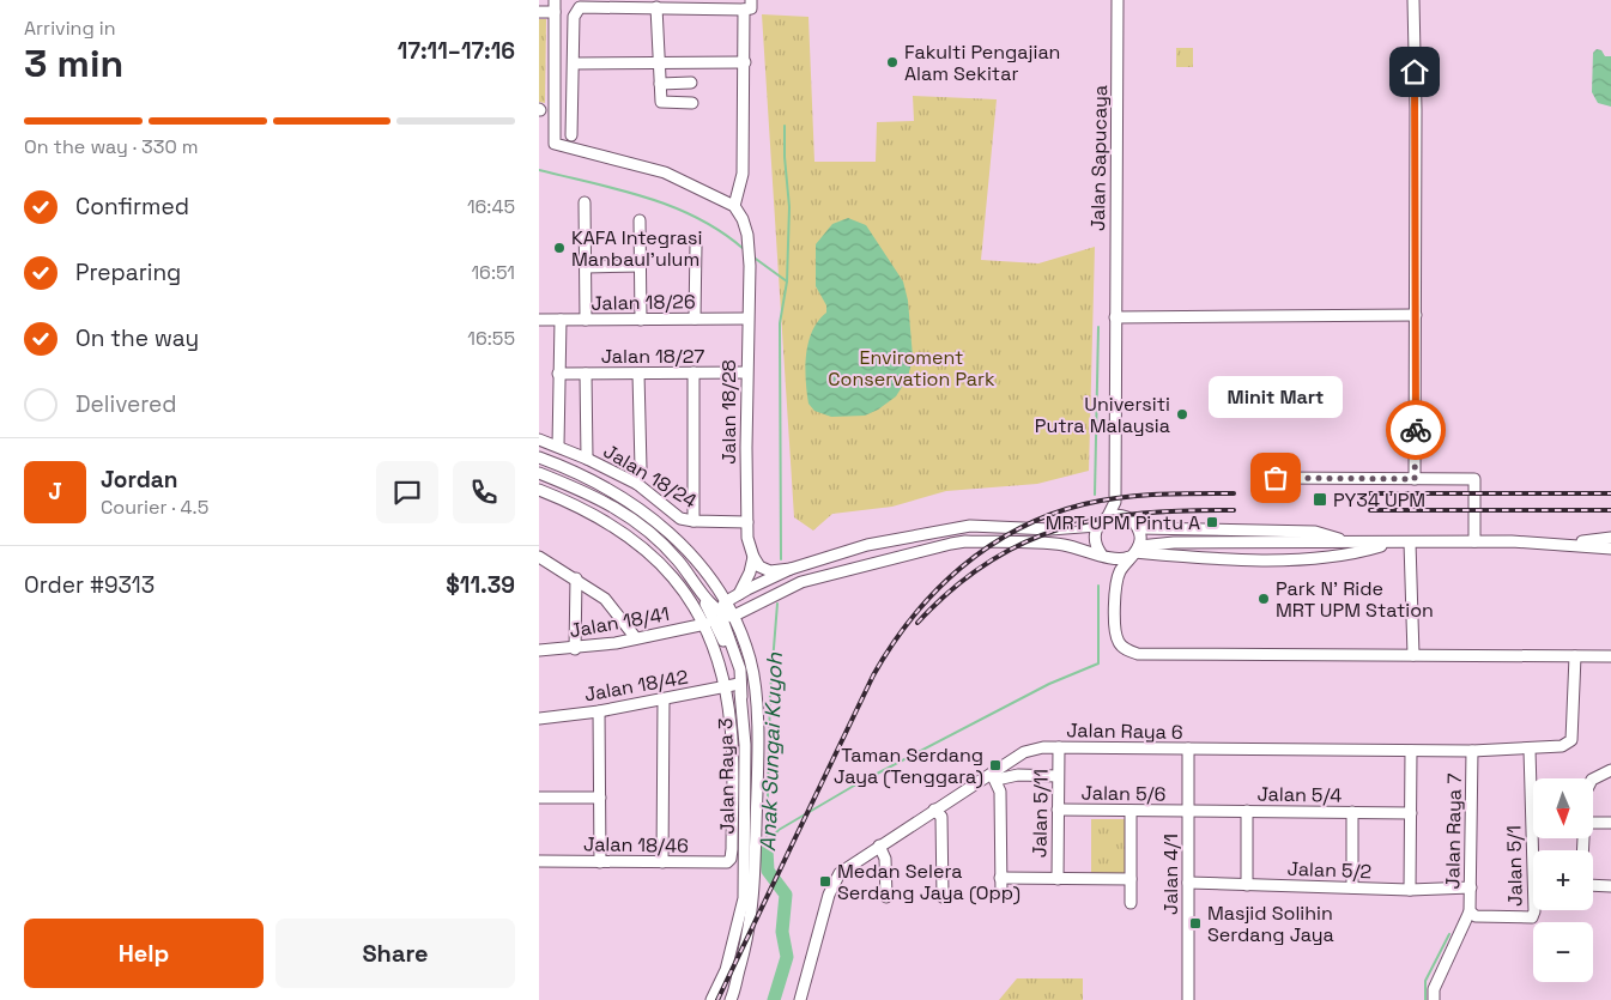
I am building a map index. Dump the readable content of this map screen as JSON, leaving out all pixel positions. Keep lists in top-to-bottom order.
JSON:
{
  "streets": {
    "street": [
      "Jalan Sapucaya",
      "Jalan 18/26",
      "Jalan 18/27",
      "Jalan 18/28",
      "Jalan 18/24",
      "Jalan 18/41",
      "Jalan 18/42",
      "Jalan Raya 6",
      "Jalan Raya 3",
      "Jalan 5/6",
      "Jalan 5/4",
      "Jalan 5/11",
      "Jalan Raya 7",
      "Jalan 18/46",
      "Jalan 5/1",
      "Jalan 5/2",
      "Jalan 4/1"
    ]
  },
  "crossings": [
    ["Jalan 18/26", "Jalan 18/28"],
    ["Jalan 18/27", "Jalan 18/28"],
    ["Jalan 18/28", "Jalan 18/24"],
    ["Jalan 18/42", "Jalan Raya 3"],
    ["Jalan 18/42", "Jalan 18/46"],
    ["Jalan Raya 6", "Jalan 5/11"],
    ["Jalan Raya 6", "Jalan Raya 7"],
    ["Jalan Raya 6", "Jalan 5/1"],
    ["Jalan Raya 6", "Jalan 4/1"],
    ["Jalan 5/6", "Jalan 5/4"],
    ["Jalan 5/6", "Jalan 5/11"],
    ["Jalan 5/6", "Jalan 4/1"],
    ["Jalan 5/4", "Jalan 4/1"],
    ["Jalan Raya 7", "Jalan 5/1"],
    ["Jalan Raya 7", "Jalan 5/2"],
    ["Jalan 5/2", "Jalan 4/1"]
  ],
  "water": ["Anak Sungai Kuyoh"],
  "parks": ["Enviroment Conservation Park"],
  "places": {
    "other": [
      "Fakulti Pengajian Alam Sekitar",
      "KAFA Integrasi Manbaul'ulum",
      "Universiti Putra Malaysia",
      "Minit Mart",
      "Park N’ Ride MRT UPM Station"
    ],
    "transit": [
      "PY34 UPM",
      "MRT UPM Pintu A",
      "Taman Serdang Jaya (Tenggara)",
      "Medan Selera Serdang Jaya (Opp)",
      "Masjid Solihin Serdang Jaya"
    ]
  },
  "north": "bottom",
  "page": {
    "heading": ["3 min", "Arriving in", "17:11–17:16"],
    "panel": [
      "Jordan",
      "Courier · 4.5",
      "Order #9313",
      "$11.39"
    ],
    "bar": "On the way · 330 m",
    "list": [
      ["Confirmed", "16:45"],
      ["Preparing", "16:51"],
      ["On the way", "16:55"],
      "Delivered"
    ],
    "bubble": "Minit Mart",
    "round": "J",
    "map_buttons": ["+", "−"],
    "buttons": ["Help", "Share"]
  }
}
